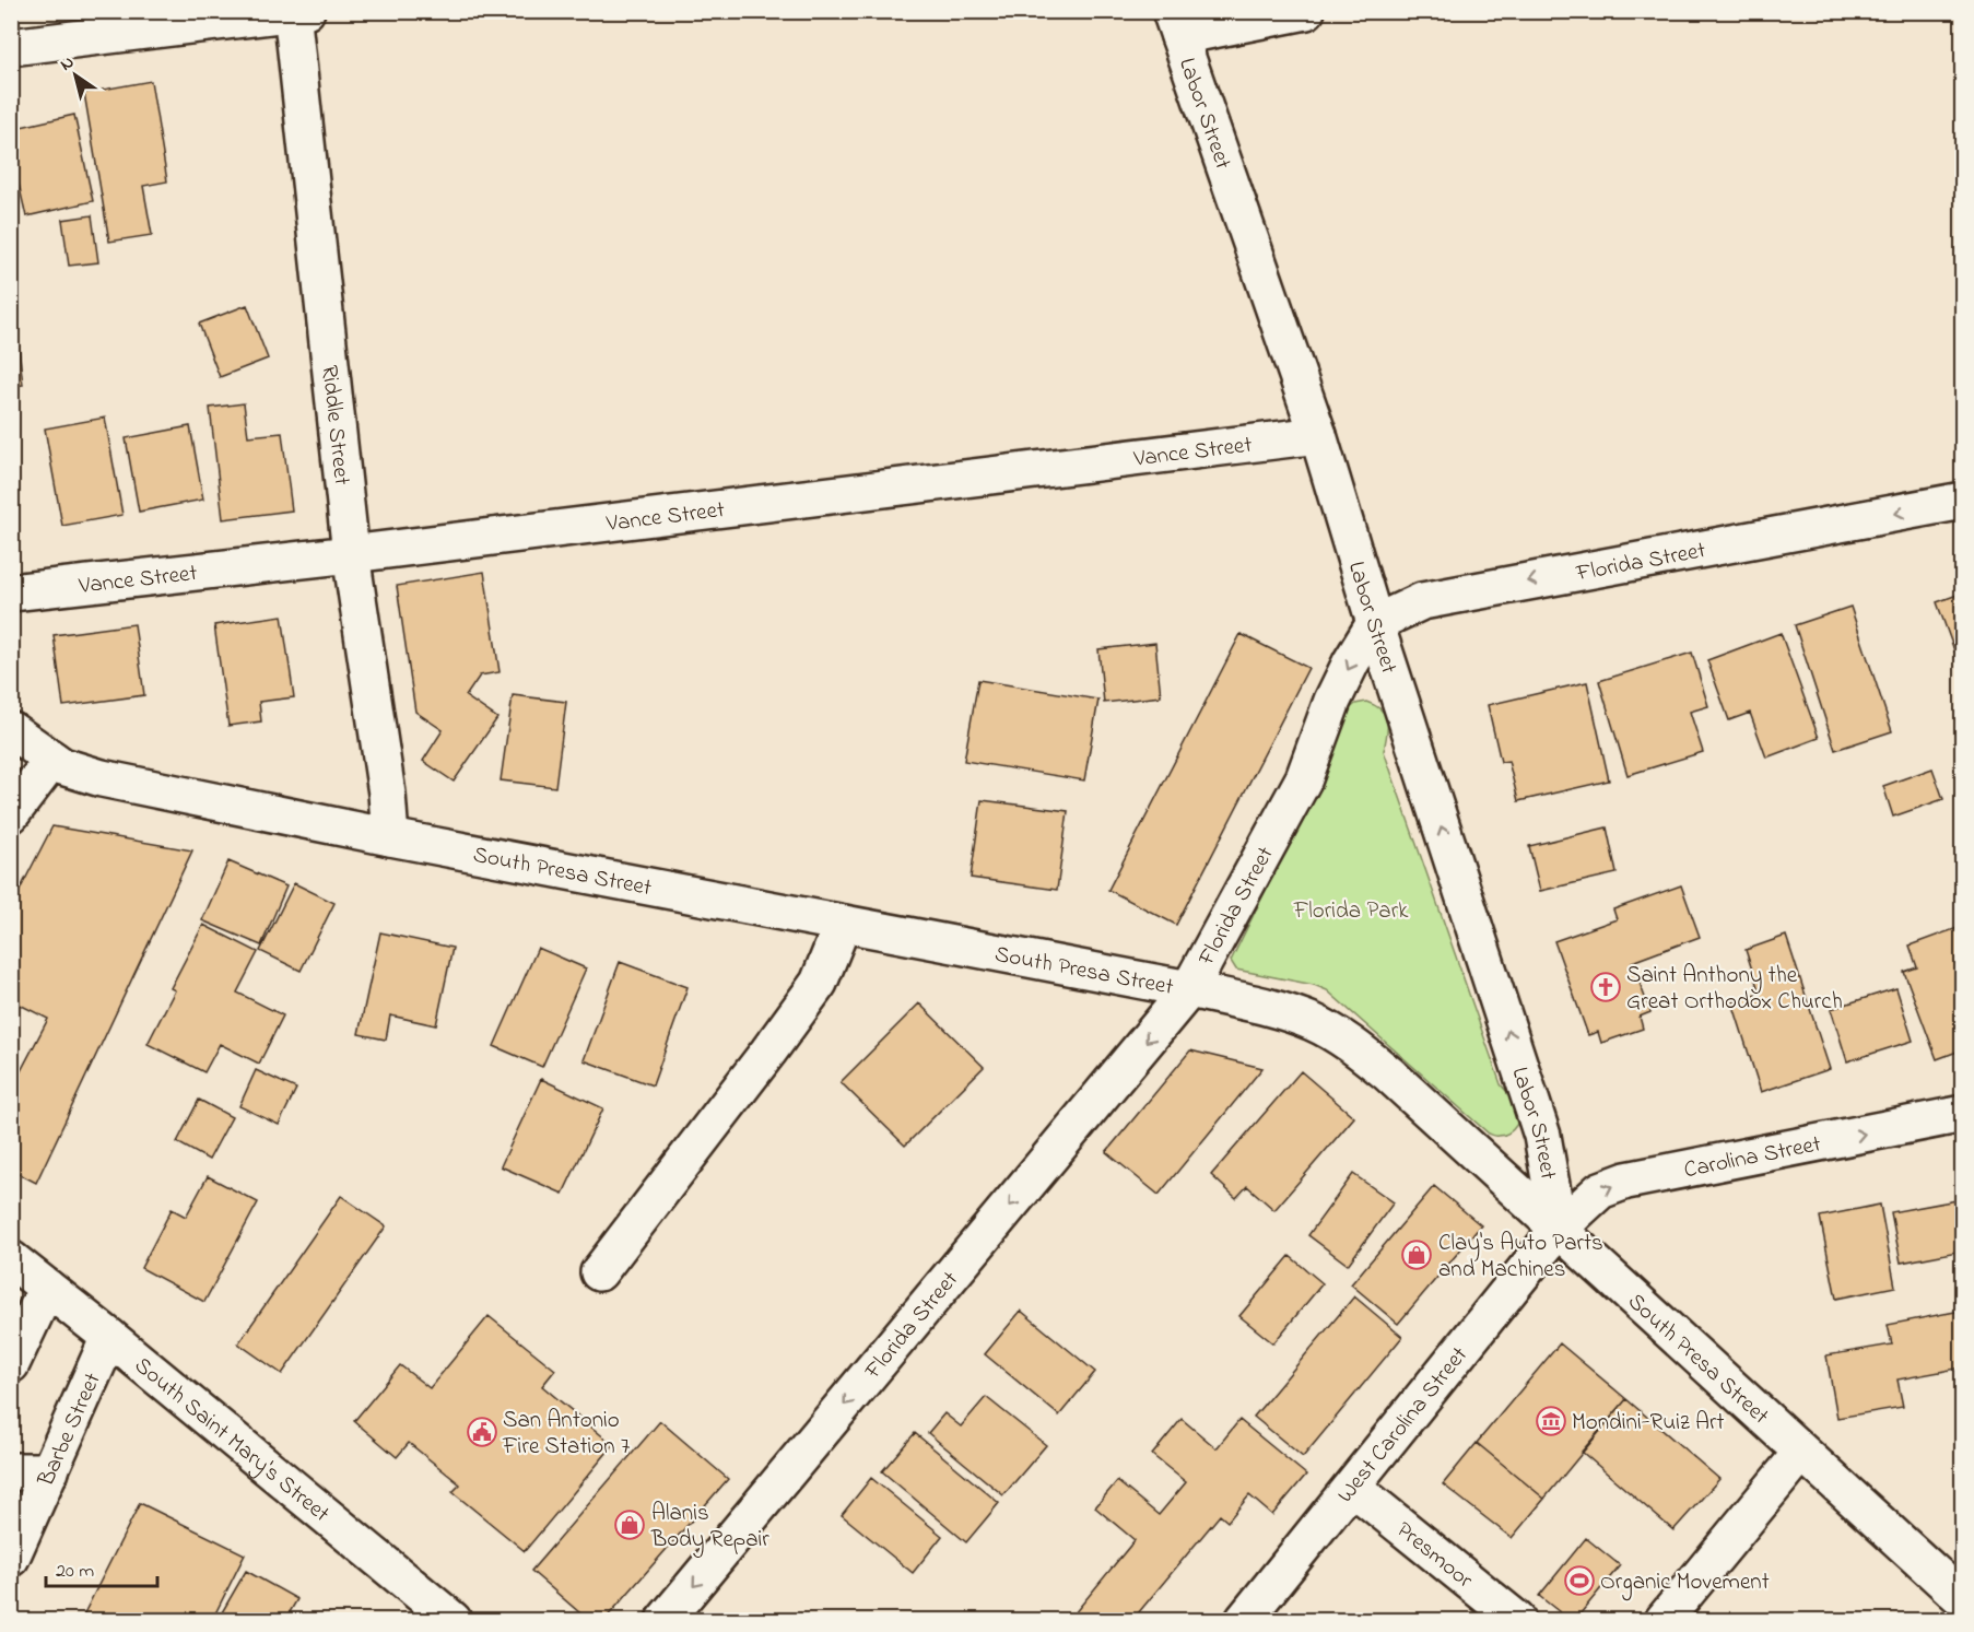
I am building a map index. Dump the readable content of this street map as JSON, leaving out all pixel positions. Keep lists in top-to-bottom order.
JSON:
{
  "streets": {
    "street": [
      "Labor Street",
      "Riddle Street",
      "Vance Street",
      "Florida Street",
      "South Presa Street",
      "Carolina Street",
      "West Carolina Street",
      "Barbe Street",
      "South Saint Mary's Street",
      "Presmoor"
    ]
  },
  "crossings": [
    ["Labor Street", "Vance Street"],
    ["Labor Street", "Florida Street"],
    ["Labor Street", "South Presa Street"],
    ["Labor Street", "Carolina Street"],
    ["Labor Street", "West Carolina Street"],
    ["Riddle Street", "Vance Street"],
    ["Riddle Street", "South Presa Street"],
    ["Florida Street", "South Presa Street"],
    ["South Presa Street", "Carolina Street"],
    ["South Presa Street", "West Carolina Street"],
    ["Carolina Street", "West Carolina Street"],
    ["West Carolina Street", "Presmoor"],
    ["Barbe Street", "South Saint Mary's Street"]
  ],
  "one_way": ["Labor Street", "Florida Street", "Carolina Street"],
  "parks": ["Florida Park"],
  "places": {
    "church": ["Saint Anthony the Great Orthodox Church"],
    "shop": ["Clay's Auto Parts and Machines", "Alanis Body Repair"],
    "museum": ["Mondini-Ruiz Art"],
    "public building": ["San Antonio Fire Station 7"],
    "sports": ["Organic Movement"]
  },
  "scale_bar": "20 m",
  "north": "top left"
}
